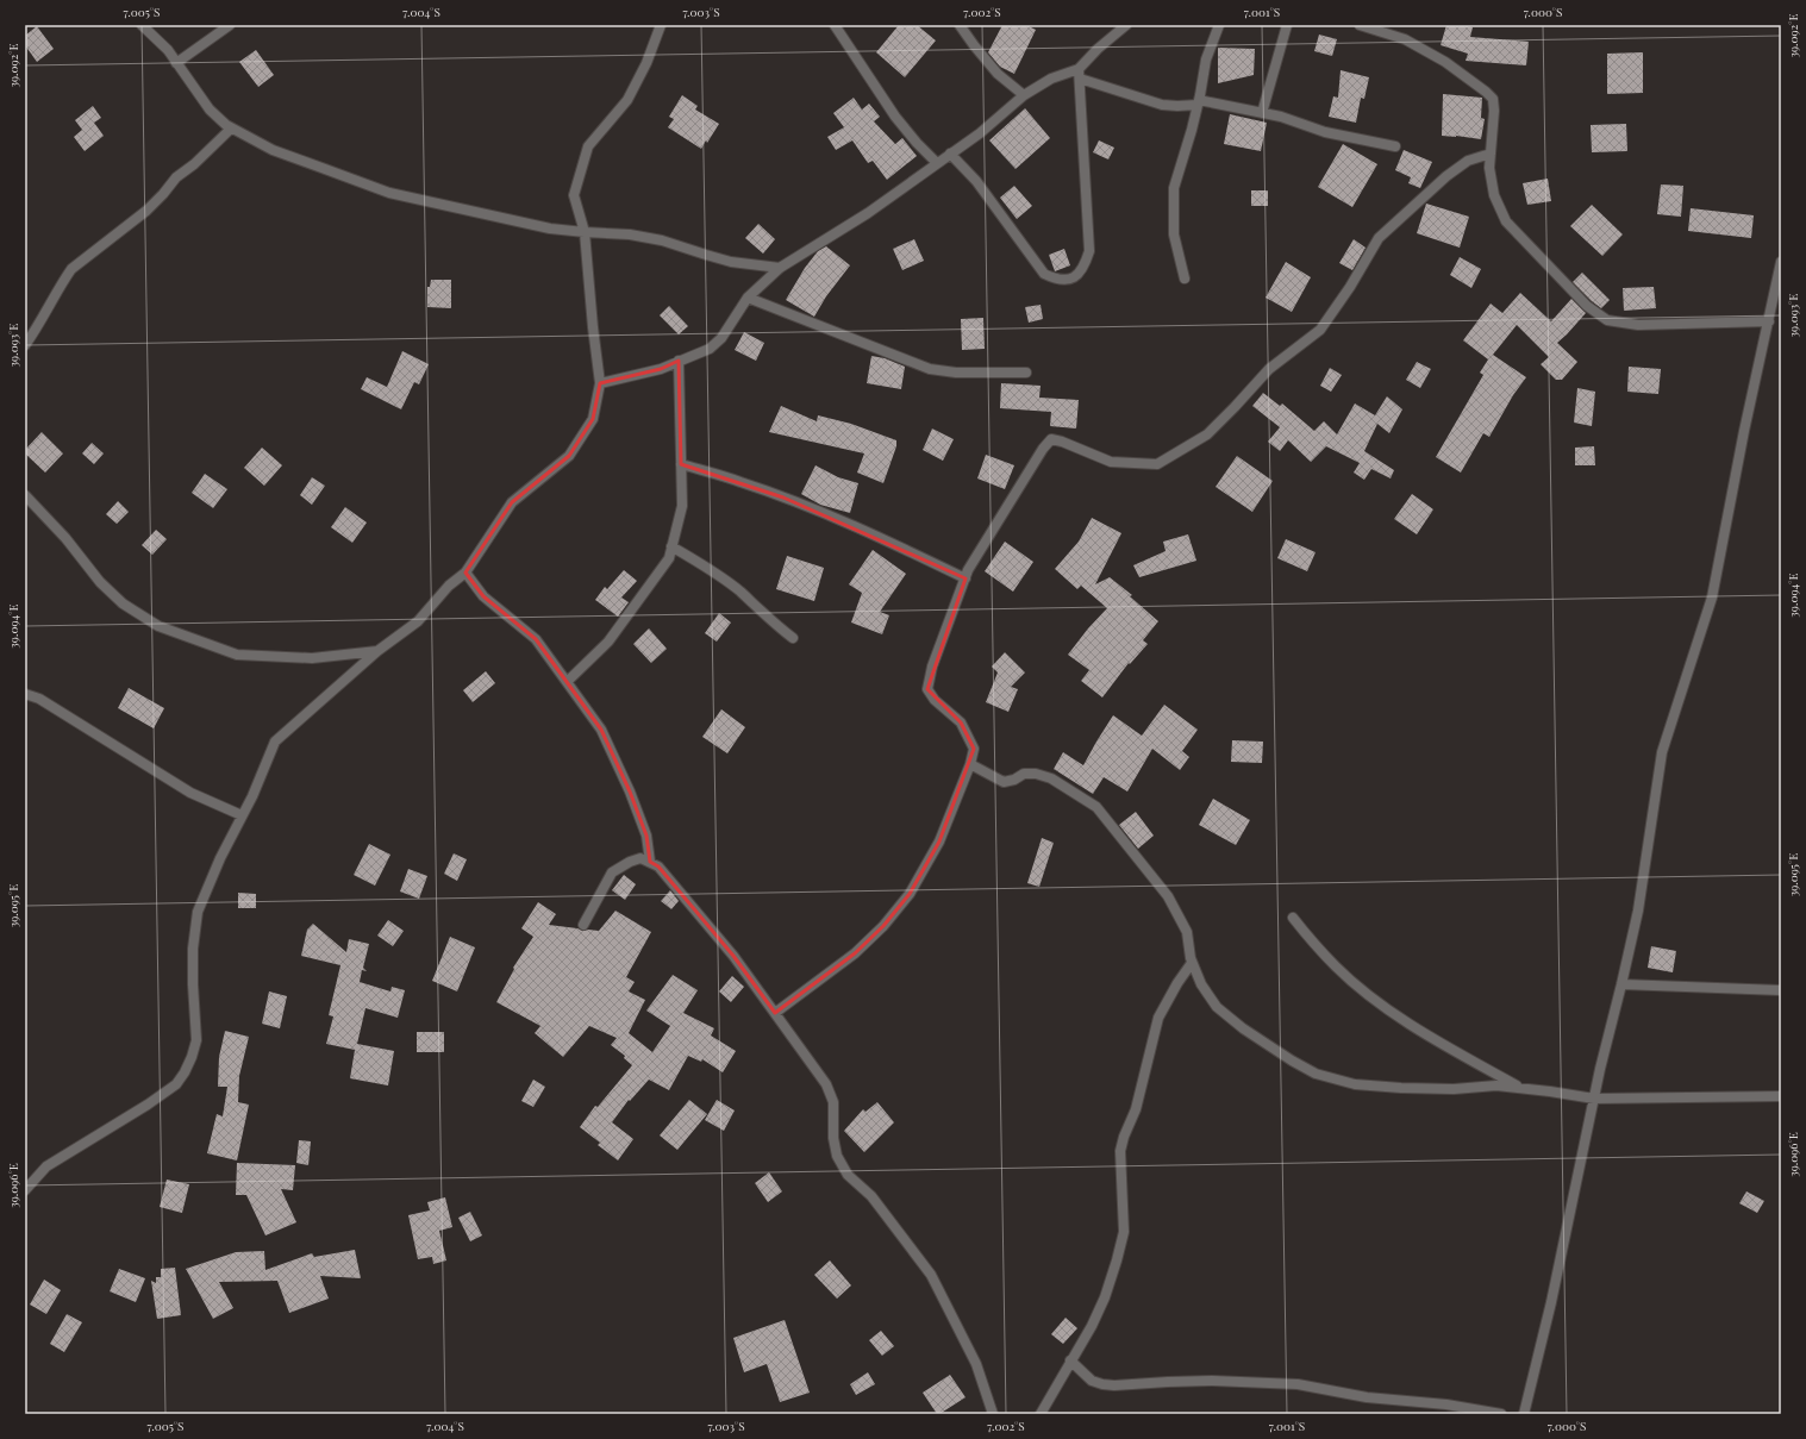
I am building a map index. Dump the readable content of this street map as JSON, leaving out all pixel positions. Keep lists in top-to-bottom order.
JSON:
{
  "coordinates": [
    "7.005°S",
    "7.004°S",
    "7.003°S",
    "7.002°S",
    "7.001°S",
    "7.000°S",
    "39.092°E",
    "39.093°E",
    "39.094°E",
    "39.095°E",
    "39.096°E"
  ]
}
